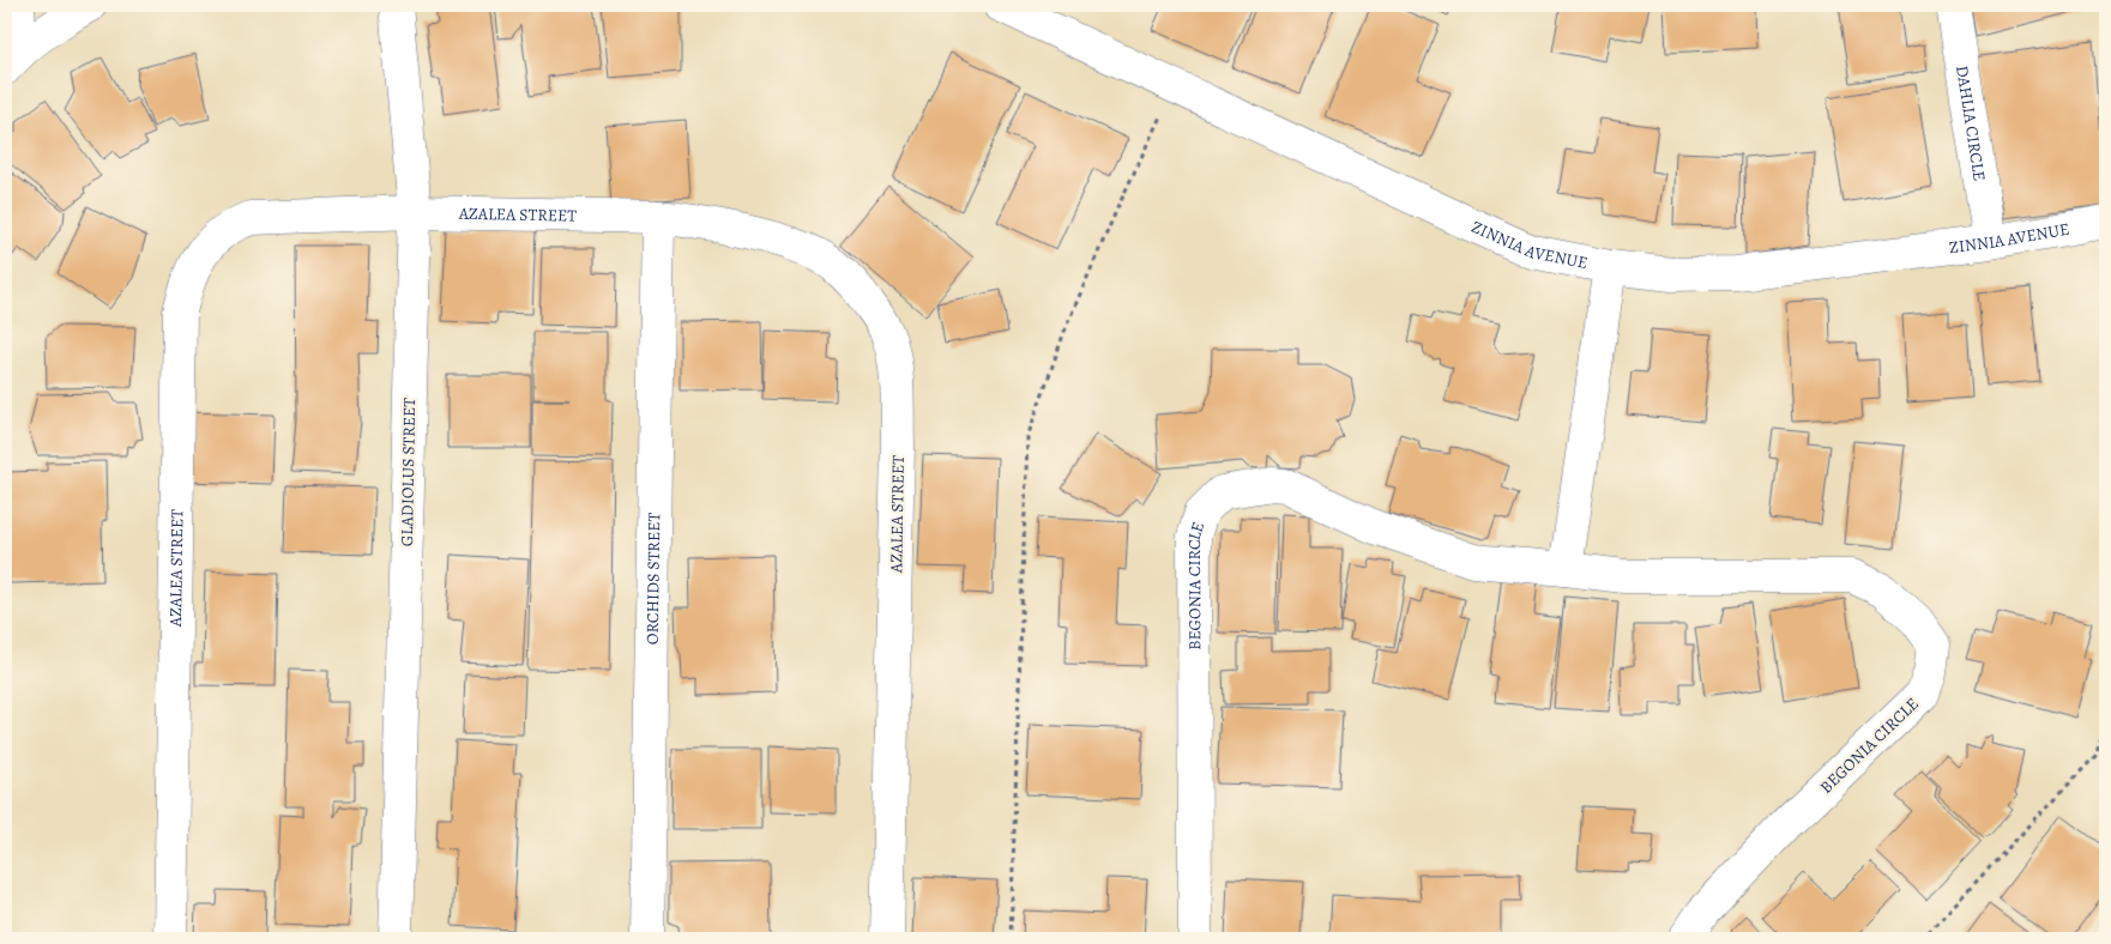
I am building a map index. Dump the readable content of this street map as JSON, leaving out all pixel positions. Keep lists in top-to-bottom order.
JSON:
{
  "streets": {
    "street": [
      "DAHLIA CIRCLE",
      "AZALEA STREET",
      "ZINNIA AVENUE",
      "GLADIOLUS STREET",
      "ORCHIDS STREET",
      "BEGONIA CIRCLE"
    ]
  },
  "crossings": [
    ["DAHLIA CIRCLE", "ZINNIA AVENUE"],
    ["AZALEA STREET", "GLADIOLUS STREET"],
    ["AZALEA STREET", "ORCHIDS STREET"]
  ]
}
